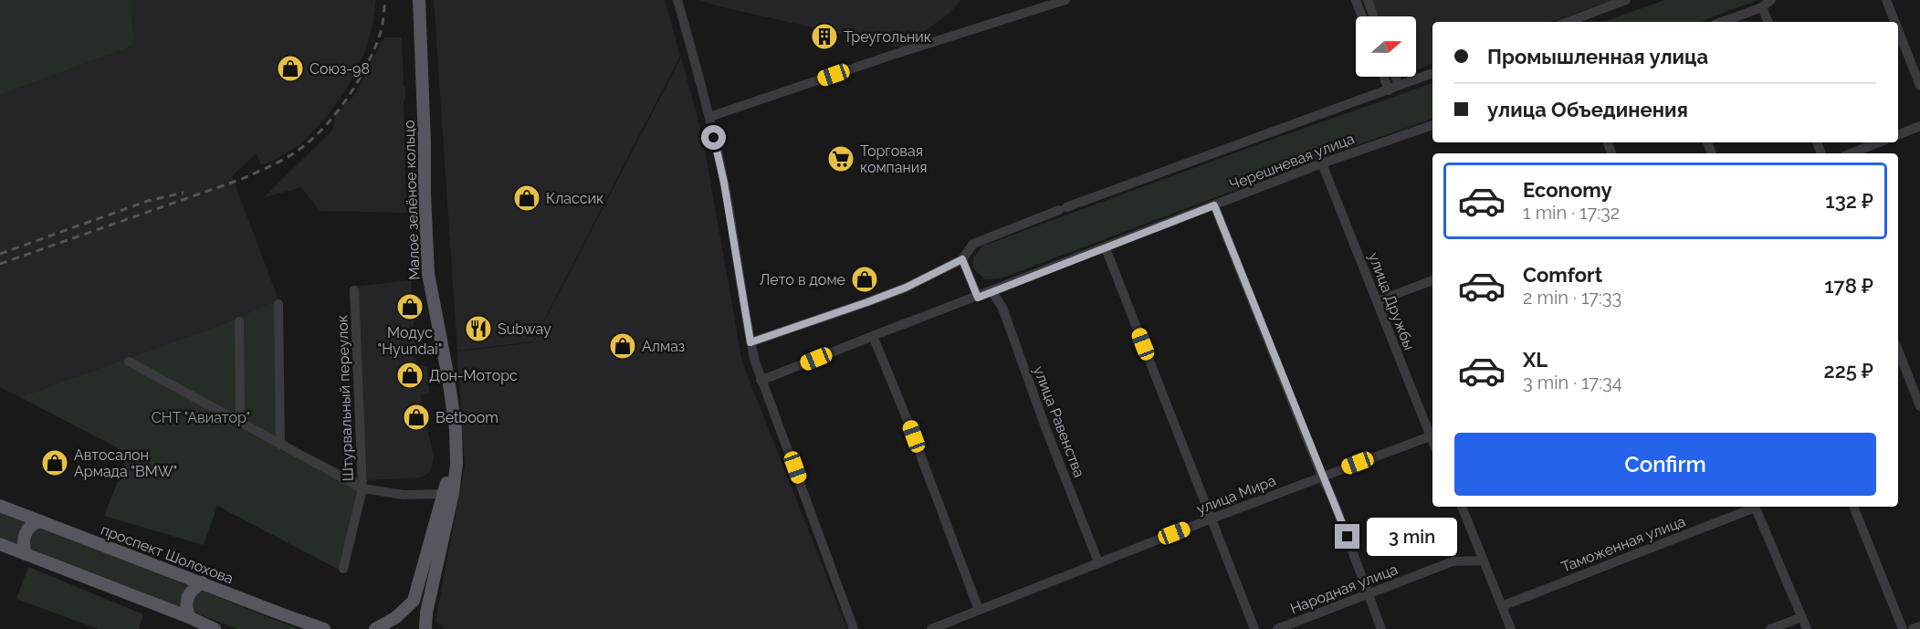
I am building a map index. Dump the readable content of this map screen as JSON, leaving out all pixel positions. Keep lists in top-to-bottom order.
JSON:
{
  "streets": {
    "main road": ["Малое зелёное кольцо", "проспект Шолохова"],
    "street": [
      "Черешневая улица",
      "улица Дружбы",
      "Штурвальный переулок",
      "улица Равенства",
      "улица Мира",
      "Таможенная улица",
      "Народная улица"
    ]
  },
  "crossings": [
    ["Черешневая улица", "улица Дружбы"],
    ["Черешневая улица", "улица Равенства"],
    ["улица Дружбы", "улица Мира"],
    ["улица Равенства", "улица Мира"]
  ],
  "parks": ["СНТ \"Авиатор\""],
  "places": {
    "building": ["Треугольник"],
    "shop": [
      "Союз-98",
      "Классик",
      "Лето в доме",
      "Модус \"Hyundai\"",
      "Алмаз",
      "Дон-Моторс",
      "Betboom",
      "Автосалон Армада \"BMW\""
    ],
    "supermarket": ["Торговая компания"],
    "restaurant": ["Subway"]
  },
  "north": "right",
  "page": {
    "banner": ["Промышленная улица", "улица Объединения"],
    "list": [
      {
        "name": "Economy",
        "note": "1 min · 17:32",
        "value": "132 ₽"
      },
      {
        "name": "Comfort",
        "note": "2 min · 17:33",
        "value": "178 ₽"
      },
      {
        "name": "XL",
        "note": "3 min · 17:34",
        "value": "225 ₽"
      }
    ],
    "buttons": "Confirm",
    "bubble": "3 min"
  }
}
